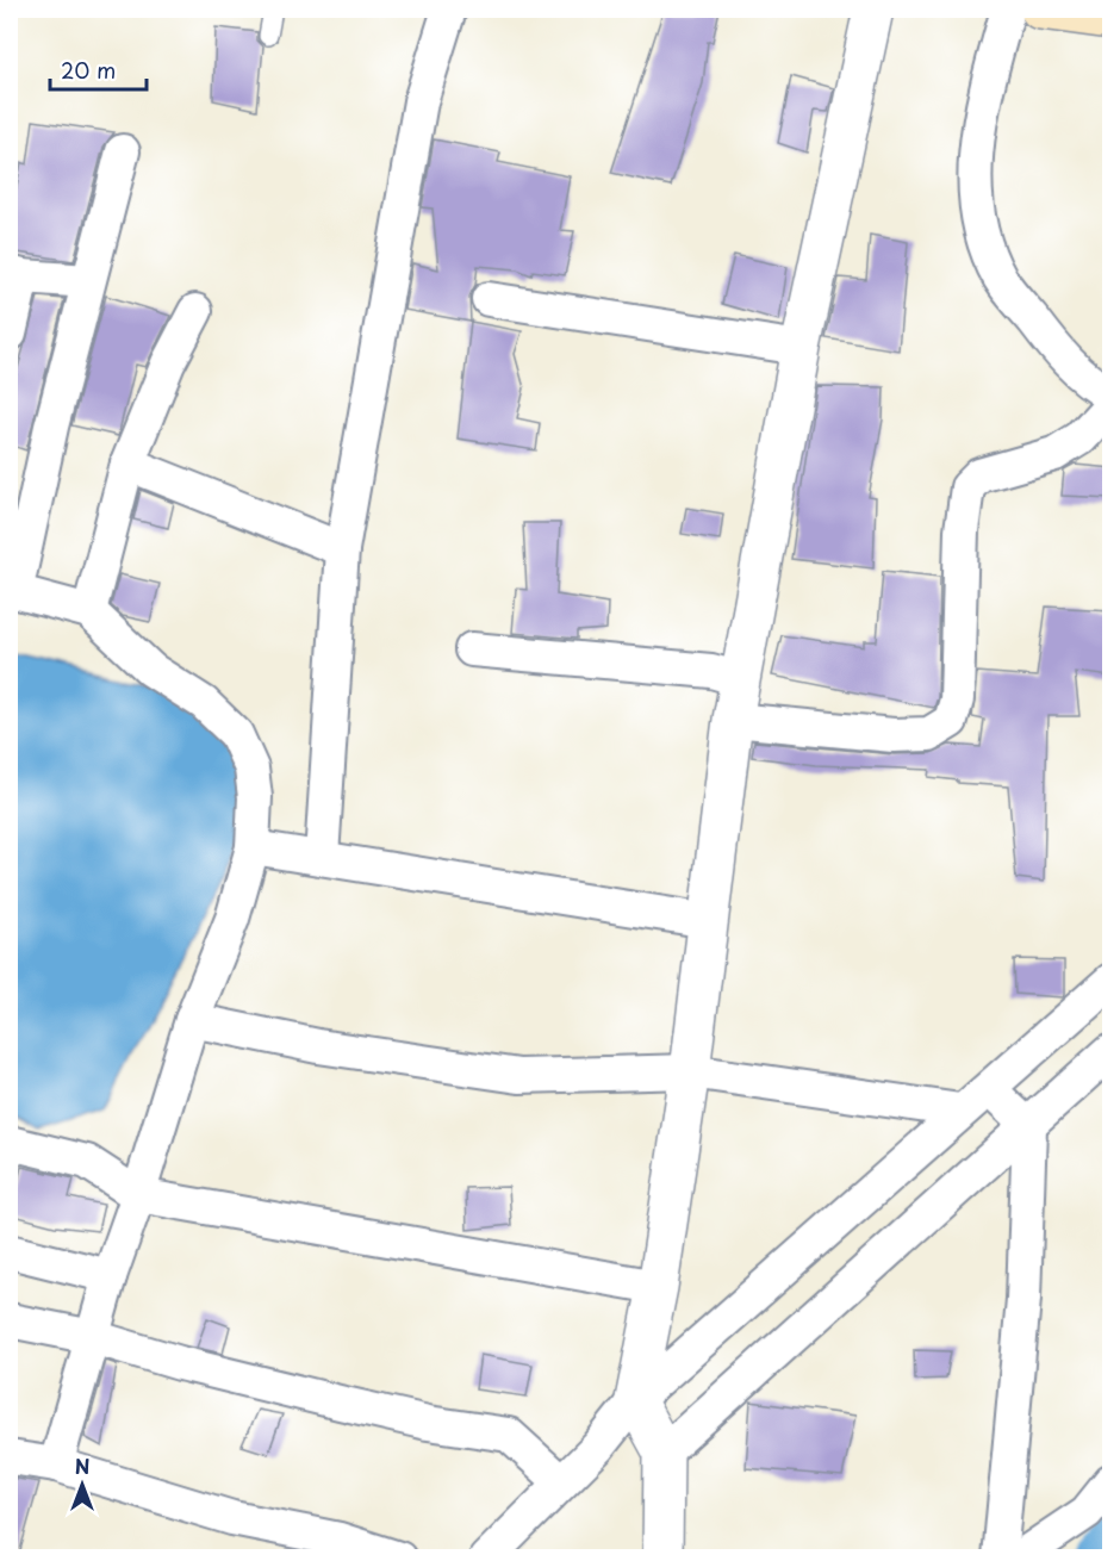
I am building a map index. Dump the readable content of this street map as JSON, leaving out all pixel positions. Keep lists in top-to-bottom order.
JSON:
{
  "scale_bar": "20 m",
  "north": "top"
}
